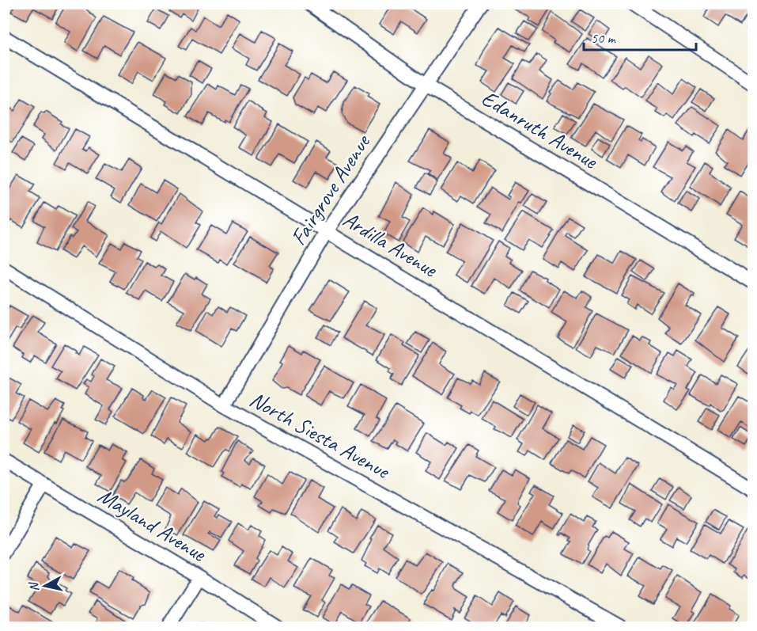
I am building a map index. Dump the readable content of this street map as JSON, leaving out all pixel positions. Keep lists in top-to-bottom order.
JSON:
{
  "streets": {
    "street": [
      "Edanruth Avenue",
      "Fairgrove Avenue",
      "Ardilla Avenue",
      "North Siesta Avenue",
      "Mayland Avenue"
    ]
  },
  "crossings": [
    ["Edanruth Avenue", "Fairgrove Avenue"],
    ["Fairgrove Avenue", "Ardilla Avenue"],
    ["Fairgrove Avenue", "North Siesta Avenue"]
  ],
  "scale_bar": "50 m",
  "north": "left"
}
